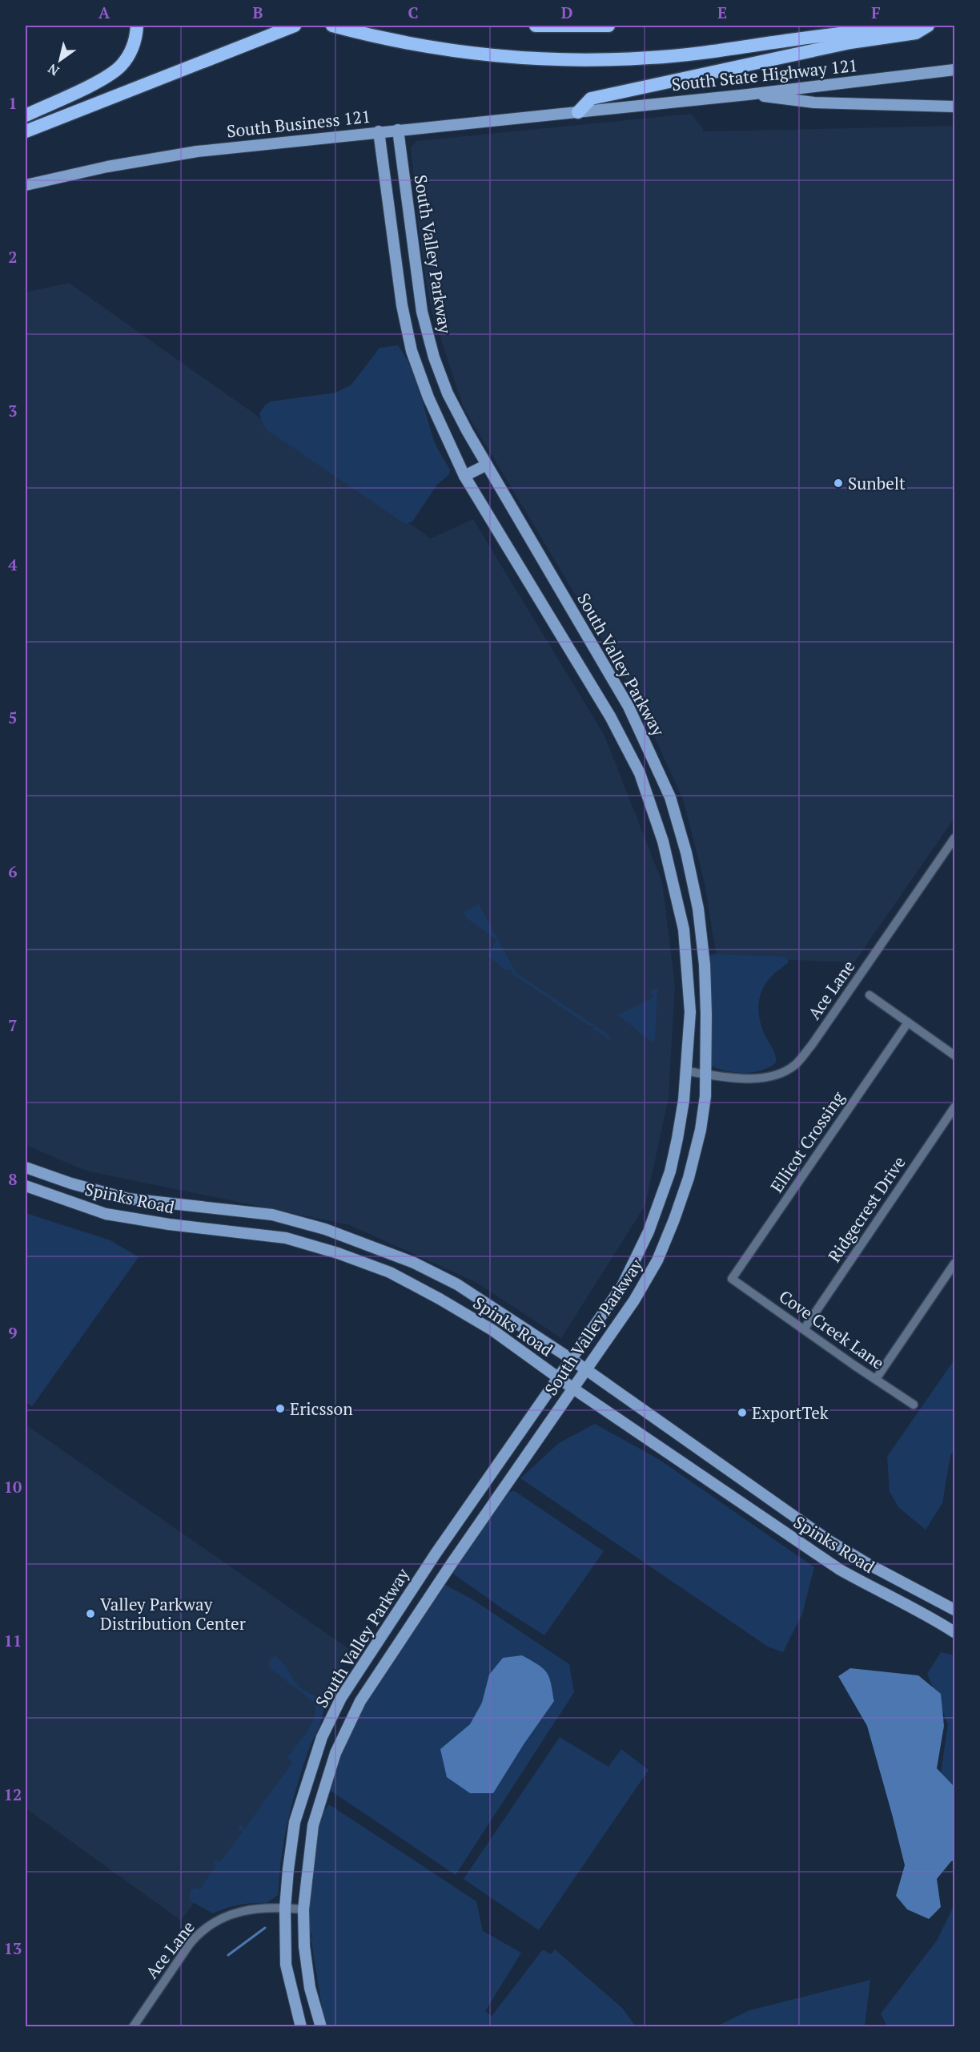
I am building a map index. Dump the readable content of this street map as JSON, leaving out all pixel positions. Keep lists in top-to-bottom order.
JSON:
{
  "streets": {
    "main road": [
      "South State Highway 121",
      "South Business 121",
      "South Valley Parkway",
      "Spinks Road"
    ],
    "street": [
      "Ace Lane",
      "Ellicot Crossing",
      "Ridgecrest Drive",
      "Cove Creek Lane"
    ]
  },
  "crossings": [
    ["South State Highway 121", "South Business 121"],
    ["South Business 121", "South Valley Parkway"],
    ["South Valley Parkway", "Ace Lane"],
    ["South Valley Parkway", "Spinks Road"],
    ["Ellicot Crossing", "Cove Creek Lane"],
    ["Ridgecrest Drive", "Cove Creek Lane"]
  ],
  "places": [
    "Sunbelt",
    "Ericsson",
    "ExportTek",
    "Valley Parkway Distribution Center"
  ],
  "north": "bottom left",
  "grid": {
    "columns": [
      "A",
      "B",
      "C",
      "D",
      "E",
      "F"
    ],
    "rows": [
      "1",
      "2",
      "3",
      "4",
      "5",
      "6",
      "7",
      "8",
      "9",
      "10",
      "11",
      "12",
      "13"
    ]
  }
}
